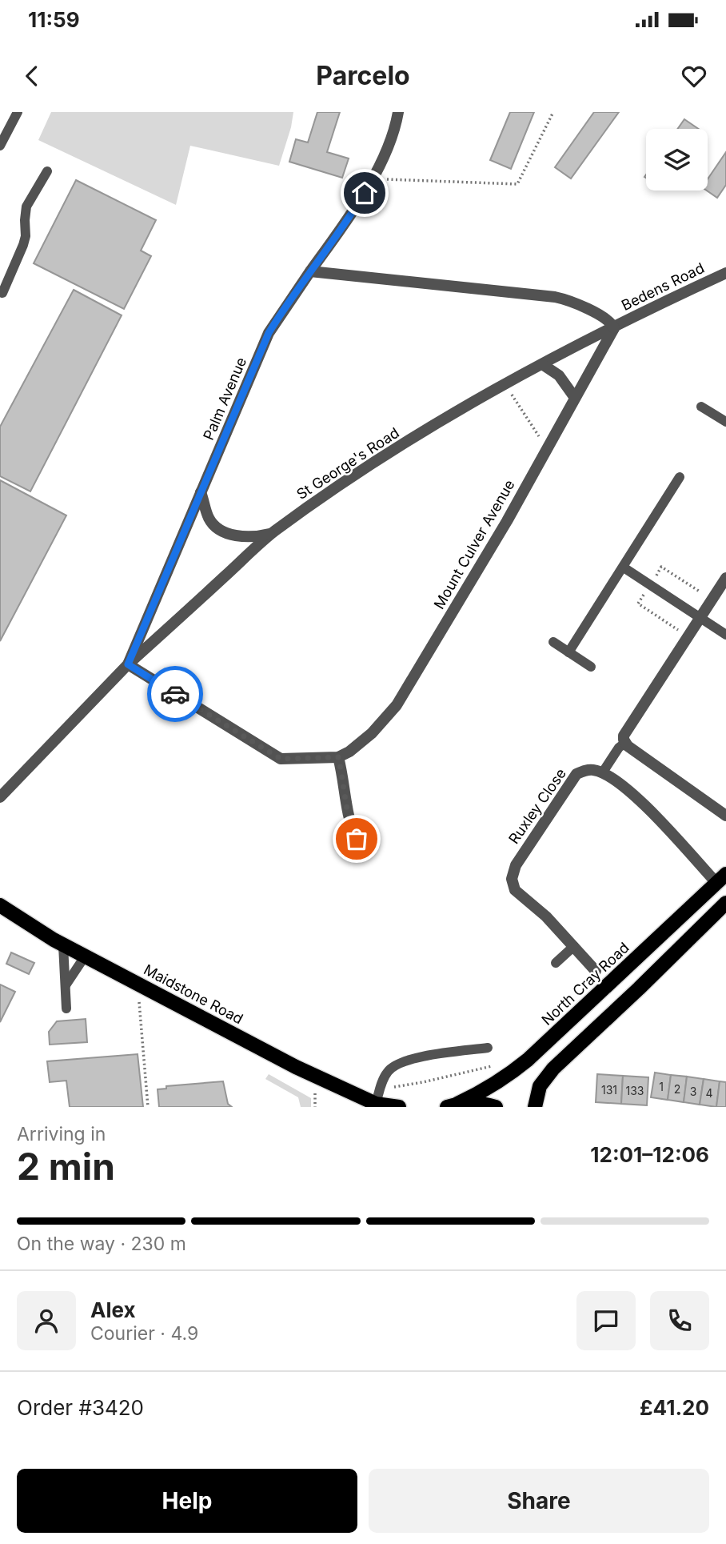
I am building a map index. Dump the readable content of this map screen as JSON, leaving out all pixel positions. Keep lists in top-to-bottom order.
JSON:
{
  "streets": {
    "main road": ["North Cray Road", "Maidstone Road"],
    "street": [
      "Bedens Road",
      "Palm Avenue",
      "St George's Road",
      "Mount Culver Avenue",
      "Ruxley Close"
    ]
  },
  "crossings": [
    ["Bedens Road", "St George's Road"],
    ["Bedens Road", "Mount Culver Avenue"],
    ["Palm Avenue", "St George's Road"],
    ["St George's Road", "Mount Culver Avenue"]
  ],
  "house_numbers": [
    "1",
    "2",
    "131",
    "133",
    "3",
    "4"
  ],
  "page": {
    "status": "11:59",
    "header": "Parcelo",
    "heading": ["2 min", "Arriving in", "12:01–12:06"],
    "panel": [
      "Alex",
      "Courier · 4.9",
      "Order #3420",
      "£41.20"
    ],
    "bar": "On the way · 230 m",
    "buttons": ["Help", "Share"]
  }
}
